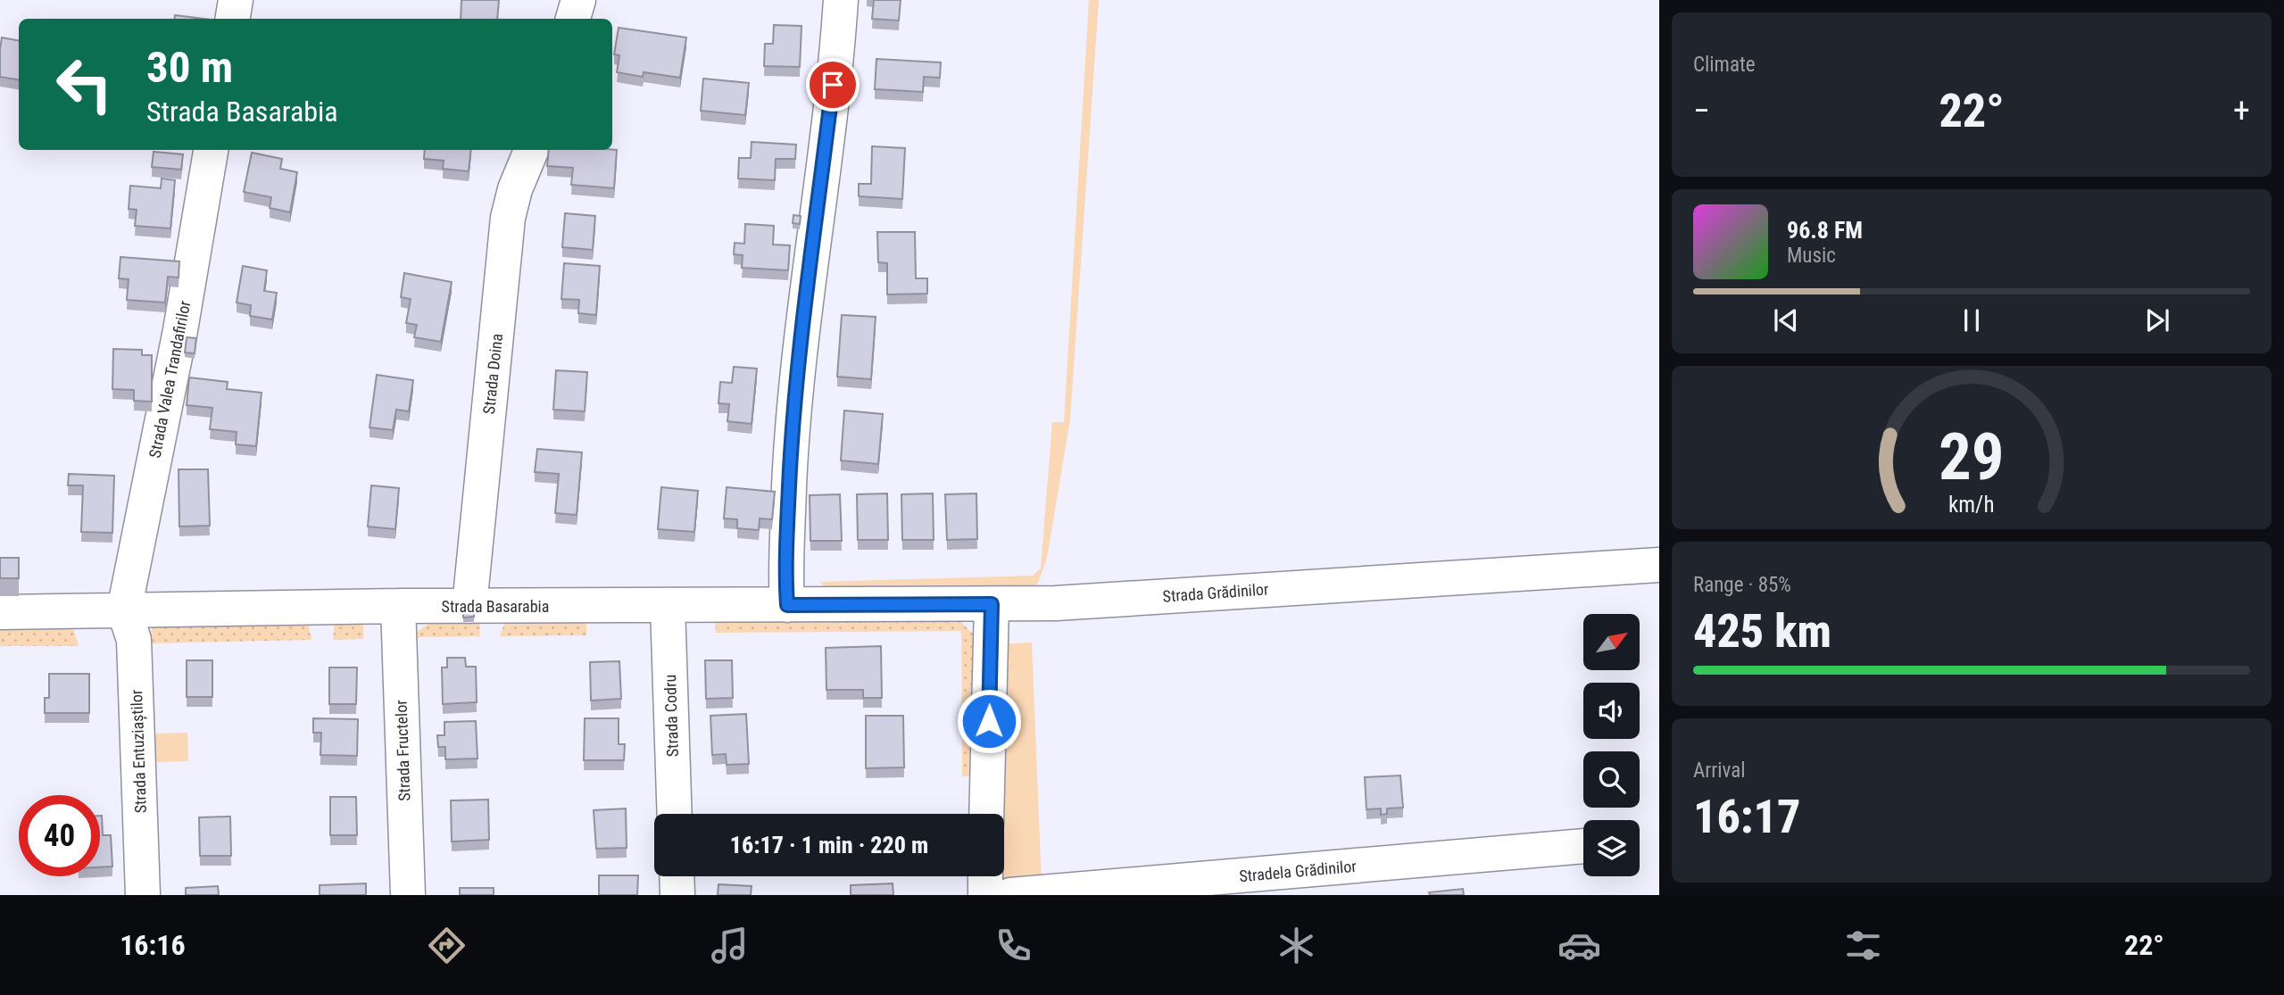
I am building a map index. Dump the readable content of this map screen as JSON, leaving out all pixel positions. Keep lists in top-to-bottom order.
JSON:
{
  "streets": {
    "street": [
      "Strada Doina",
      "Strada Valea Trandafirilor",
      "Strada Grădinilor",
      "Strada Basarabia",
      "Strada Codru",
      "Strada Fructelor",
      "Strada Entuziaștilor",
      "Stradela Grădinilor"
    ]
  },
  "crossings": [
    ["Strada Doina", "Strada Basarabia"],
    ["Strada Valea Trandafirilor", "Strada Basarabia"],
    ["Strada Valea Trandafirilor", "Strada Entuziaștilor"],
    ["Strada Grădinilor", "Strada Basarabia"],
    ["Strada Basarabia", "Strada Codru"],
    ["Strada Basarabia", "Strada Fructelor"],
    ["Strada Basarabia", "Strada Entuziaștilor"]
  ],
  "north": "top right",
  "page": {
    "tile": [
      "Climate",
      ["Range · 85%", "425 km"],
      ["Arrival", "16:17"]
    ],
    "turn": ["30 m", "Strada Basarabia"],
    "heat": ["−", "22°", "+"],
    "song": ["96.8 FM", "Music"],
    "limit": "40",
    "trip": "16:17 · 1 min · 220 m",
    "tabs": ["16:16", "22°"],
    "gauge": ["29", "km/h"]
  }
}
